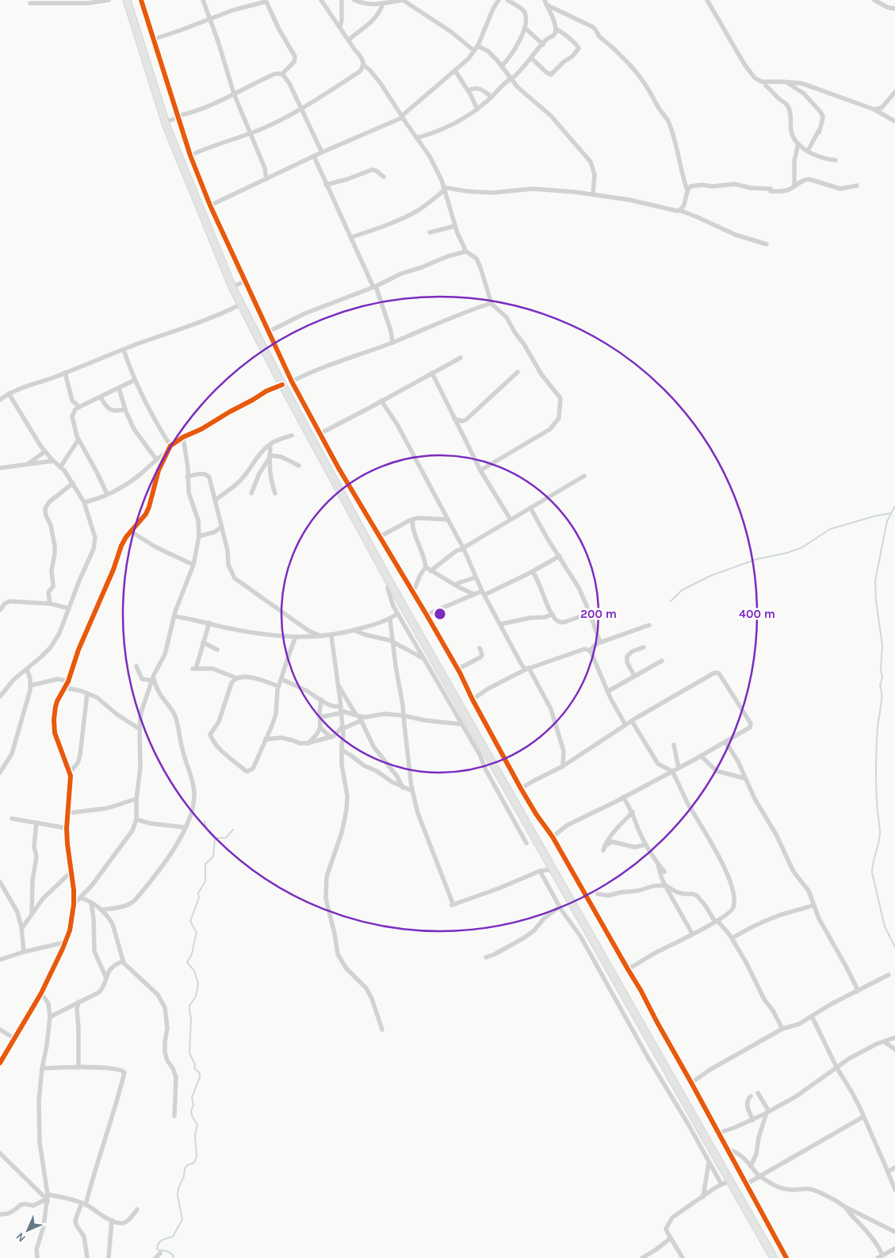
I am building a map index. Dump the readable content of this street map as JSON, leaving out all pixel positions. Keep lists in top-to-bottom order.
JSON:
{
  "north": "bottom left",
  "rings": ["200 m", "400 m"]
}
